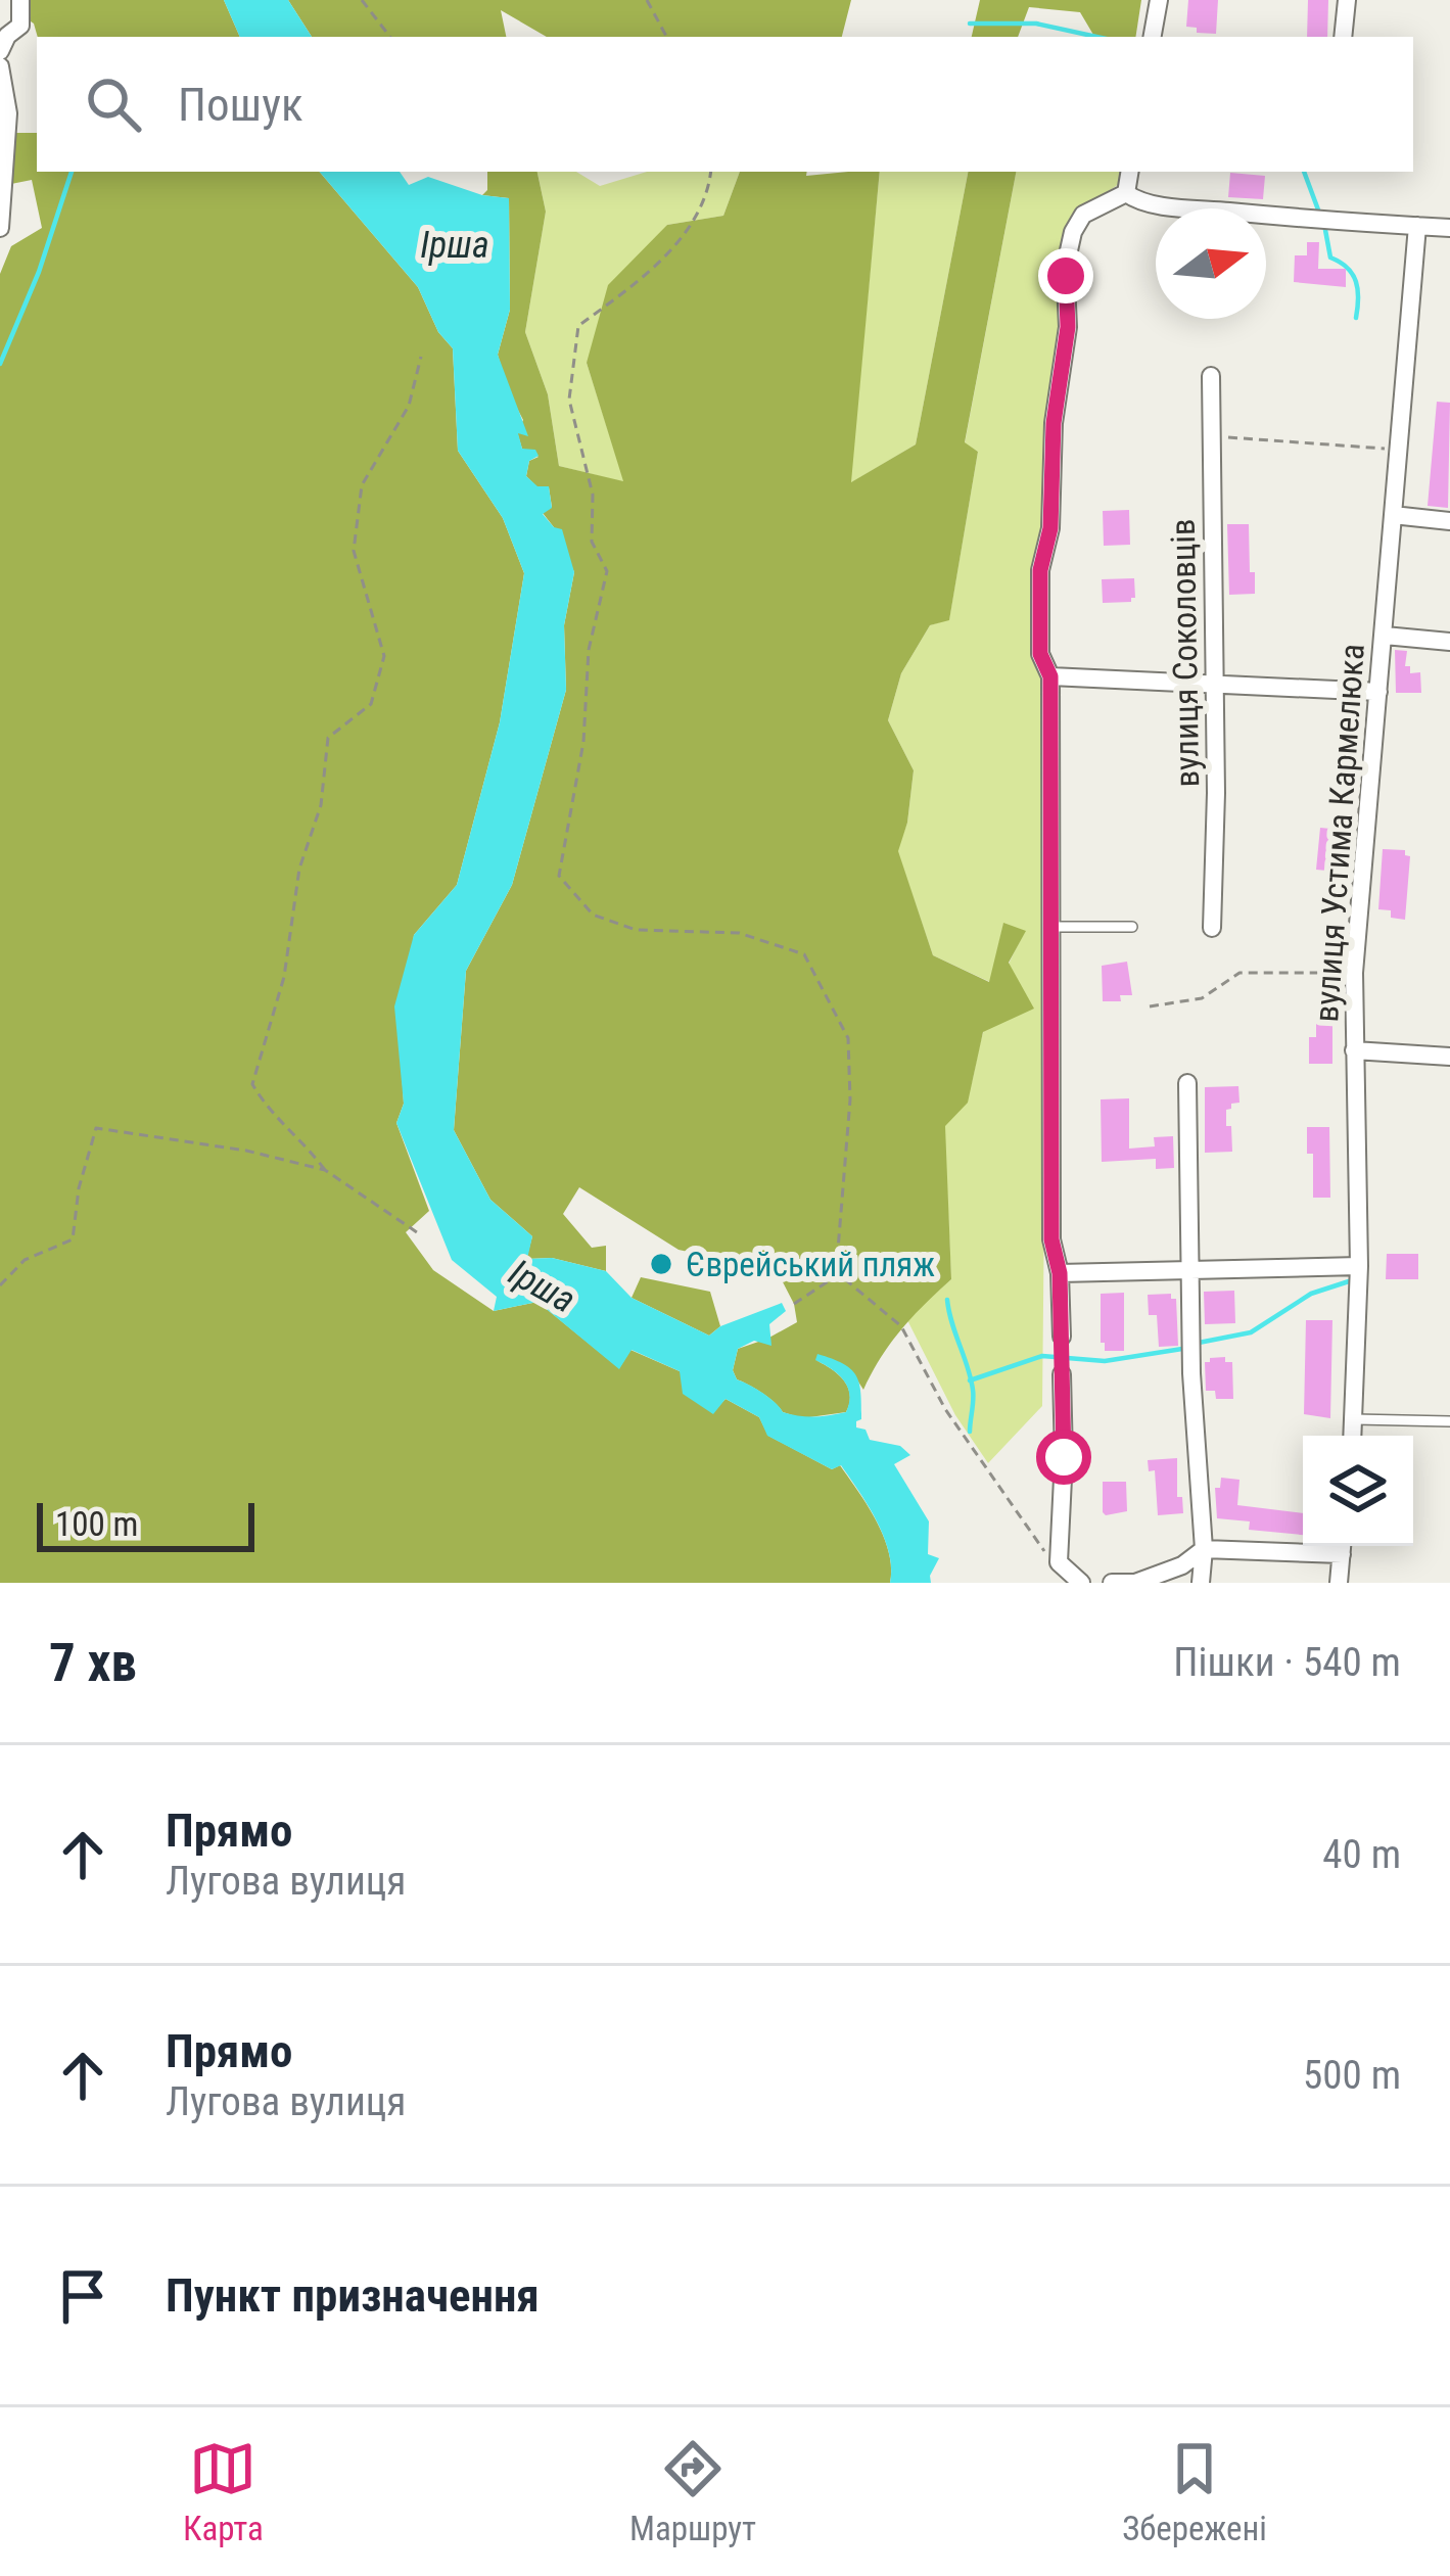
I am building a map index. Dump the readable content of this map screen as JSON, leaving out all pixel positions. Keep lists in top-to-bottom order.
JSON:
{
  "streets": {
    "street": ["вулиця Соколовців", "вулиця Устима Кармелюка"]
  },
  "water": ["Ірша"],
  "places": ["Єврейський пляж"],
  "scale_bar": "100 m",
  "north": "right",
  "page": {
    "search": "Пошук",
    "scale": "100 m",
    "heading": ["7 хв", "Пішки · 540 m"],
    "list": [
      ["Прямо", "Лугова вулиця", "40 m"],
      ["Прямо", "Лугова вулиця", "500 m"],
      "Пункт призначення"
    ],
    "nav": ["Карта", "Маршрут", "Збережені"]
  }
}
